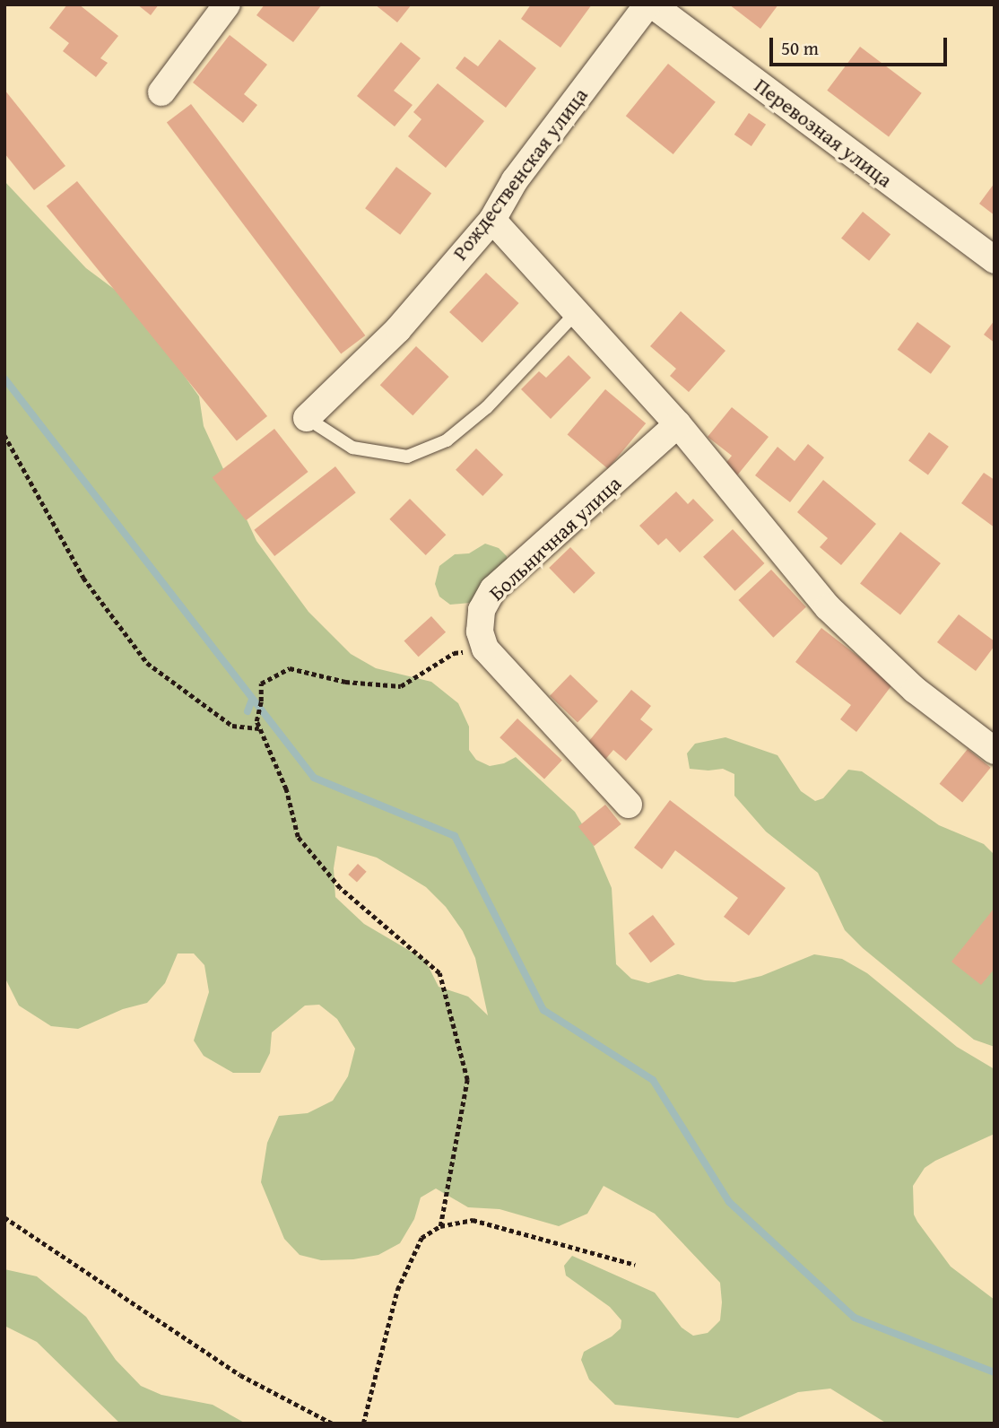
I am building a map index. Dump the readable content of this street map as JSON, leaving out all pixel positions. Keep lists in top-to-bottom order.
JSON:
{
  "streets": {
    "street": ["Перевозная улица", "Рождественская улица", "Больничная улица"]
  },
  "crossings": [
    ["Перевозная улица", "Рождественская улица"]
  ],
  "scale_bar": "50 m"
}
